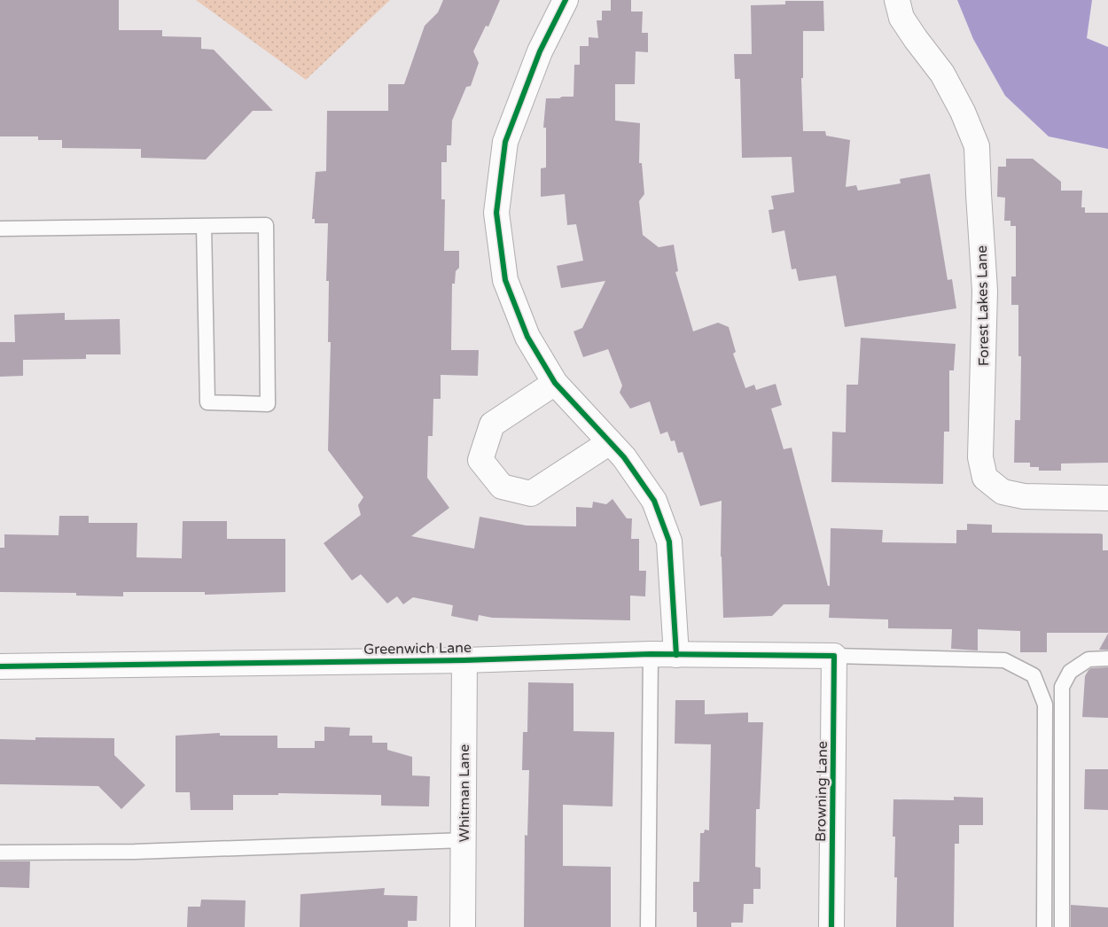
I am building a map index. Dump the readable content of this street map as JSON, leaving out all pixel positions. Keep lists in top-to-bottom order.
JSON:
{
  "streets": {
    "street": [
      "Forest Lakes Lane",
      "Greenwich Lane",
      "Browning Lane",
      "Whitman Lane"
    ]
  },
  "crossings": [
    ["Greenwich Lane", "Browning Lane"],
    ["Greenwich Lane", "Whitman Lane"]
  ]
}
